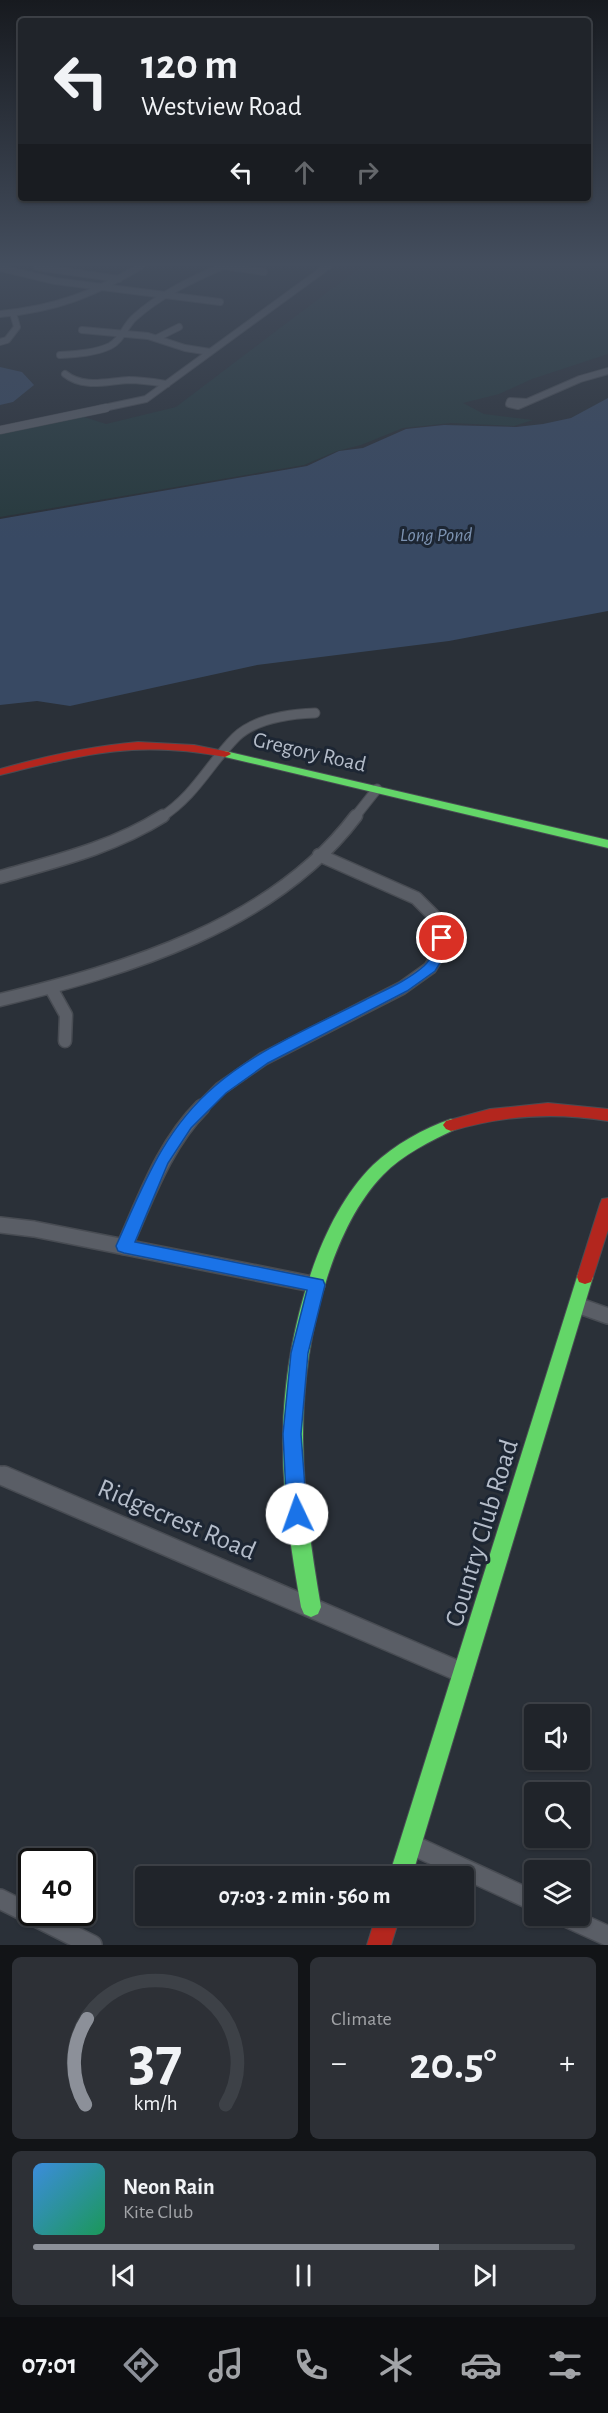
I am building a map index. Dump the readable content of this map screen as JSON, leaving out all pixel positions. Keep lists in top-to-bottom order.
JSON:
{
  "streets": {
    "street": ["Gregory Road", "Ridgecrest Road", "Country Club Road"]
  },
  "crossings": [
    ["Ridgecrest Road", "Country Club Road"]
  ],
  "water": ["Long Pond"],
  "page": {
    "turn": ["120 m", "Westview Road"],
    "limit": "40",
    "trip": "07:03 · 2 min · 560 m",
    "tile": "Climate",
    "heat": ["−", "20.5°", "+"],
    "song": ["Neon Rain", "Kite Club"],
    "tabs": "07:01",
    "gauge": ["37", "km/h"]
  }
}
